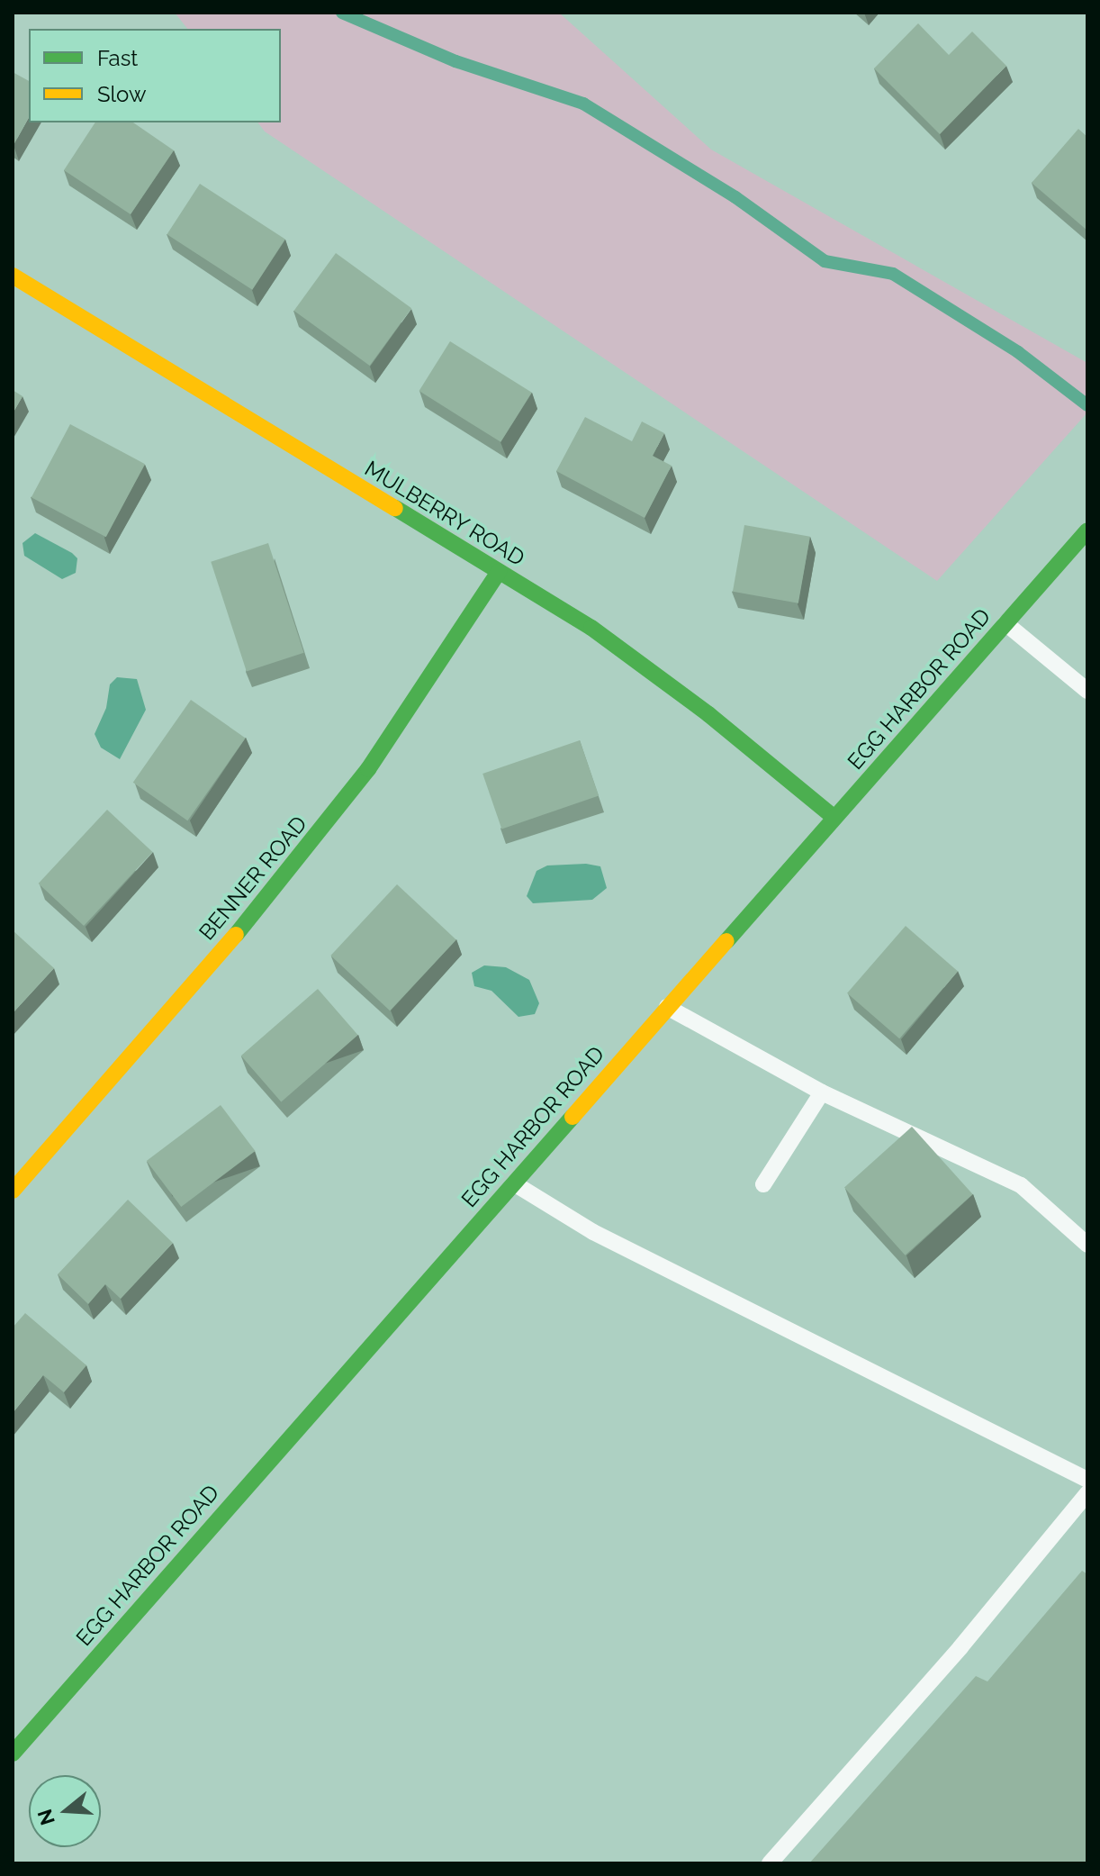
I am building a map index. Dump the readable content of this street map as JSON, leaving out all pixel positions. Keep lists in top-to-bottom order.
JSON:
{
  "streets": {
    "street": ["MULBERRY ROAD", "EGG HARBOR ROAD", "BENNER ROAD"]
  },
  "crossings": [
    ["MULBERRY ROAD", "EGG HARBOR ROAD"],
    ["MULBERRY ROAD", "BENNER ROAD"]
  ],
  "legend": ["Fast", "Slow"],
  "north": "left"
}
